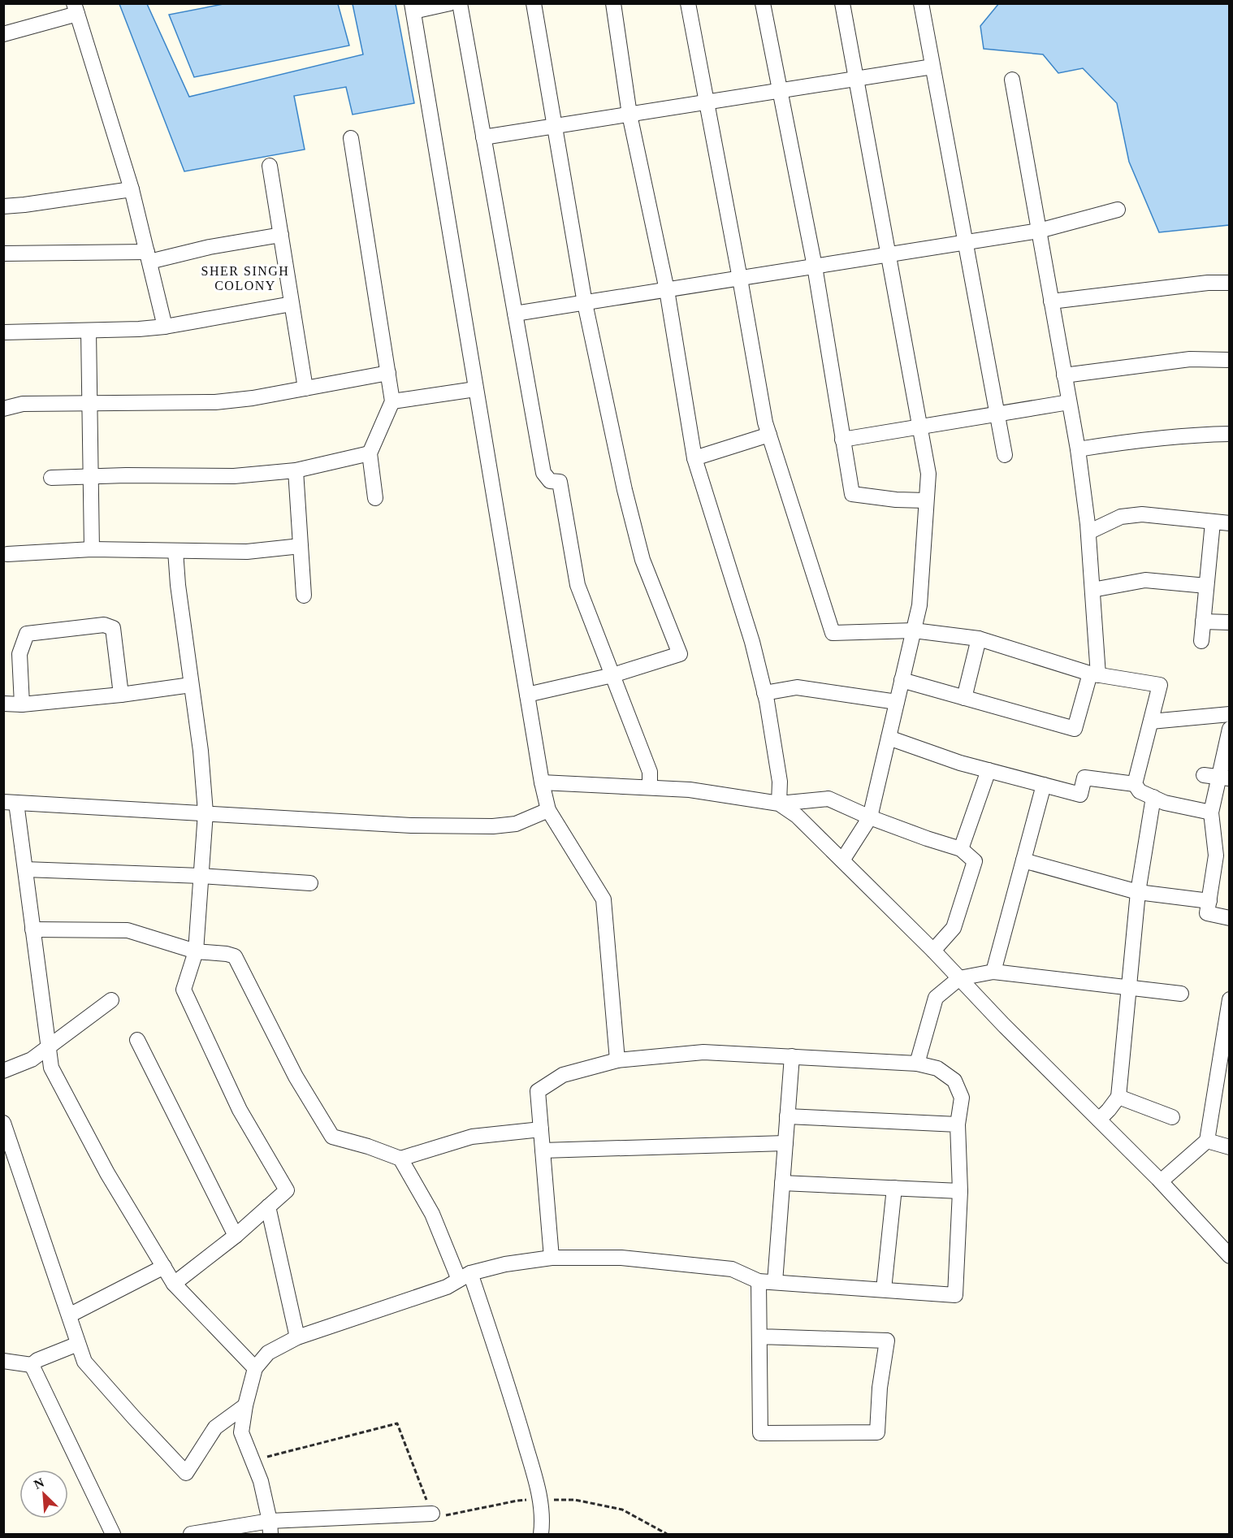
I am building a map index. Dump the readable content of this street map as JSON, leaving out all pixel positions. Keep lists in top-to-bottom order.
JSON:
{
  "districts": ["SHER SINGH COLONY"],
  "north": "top left"
}
